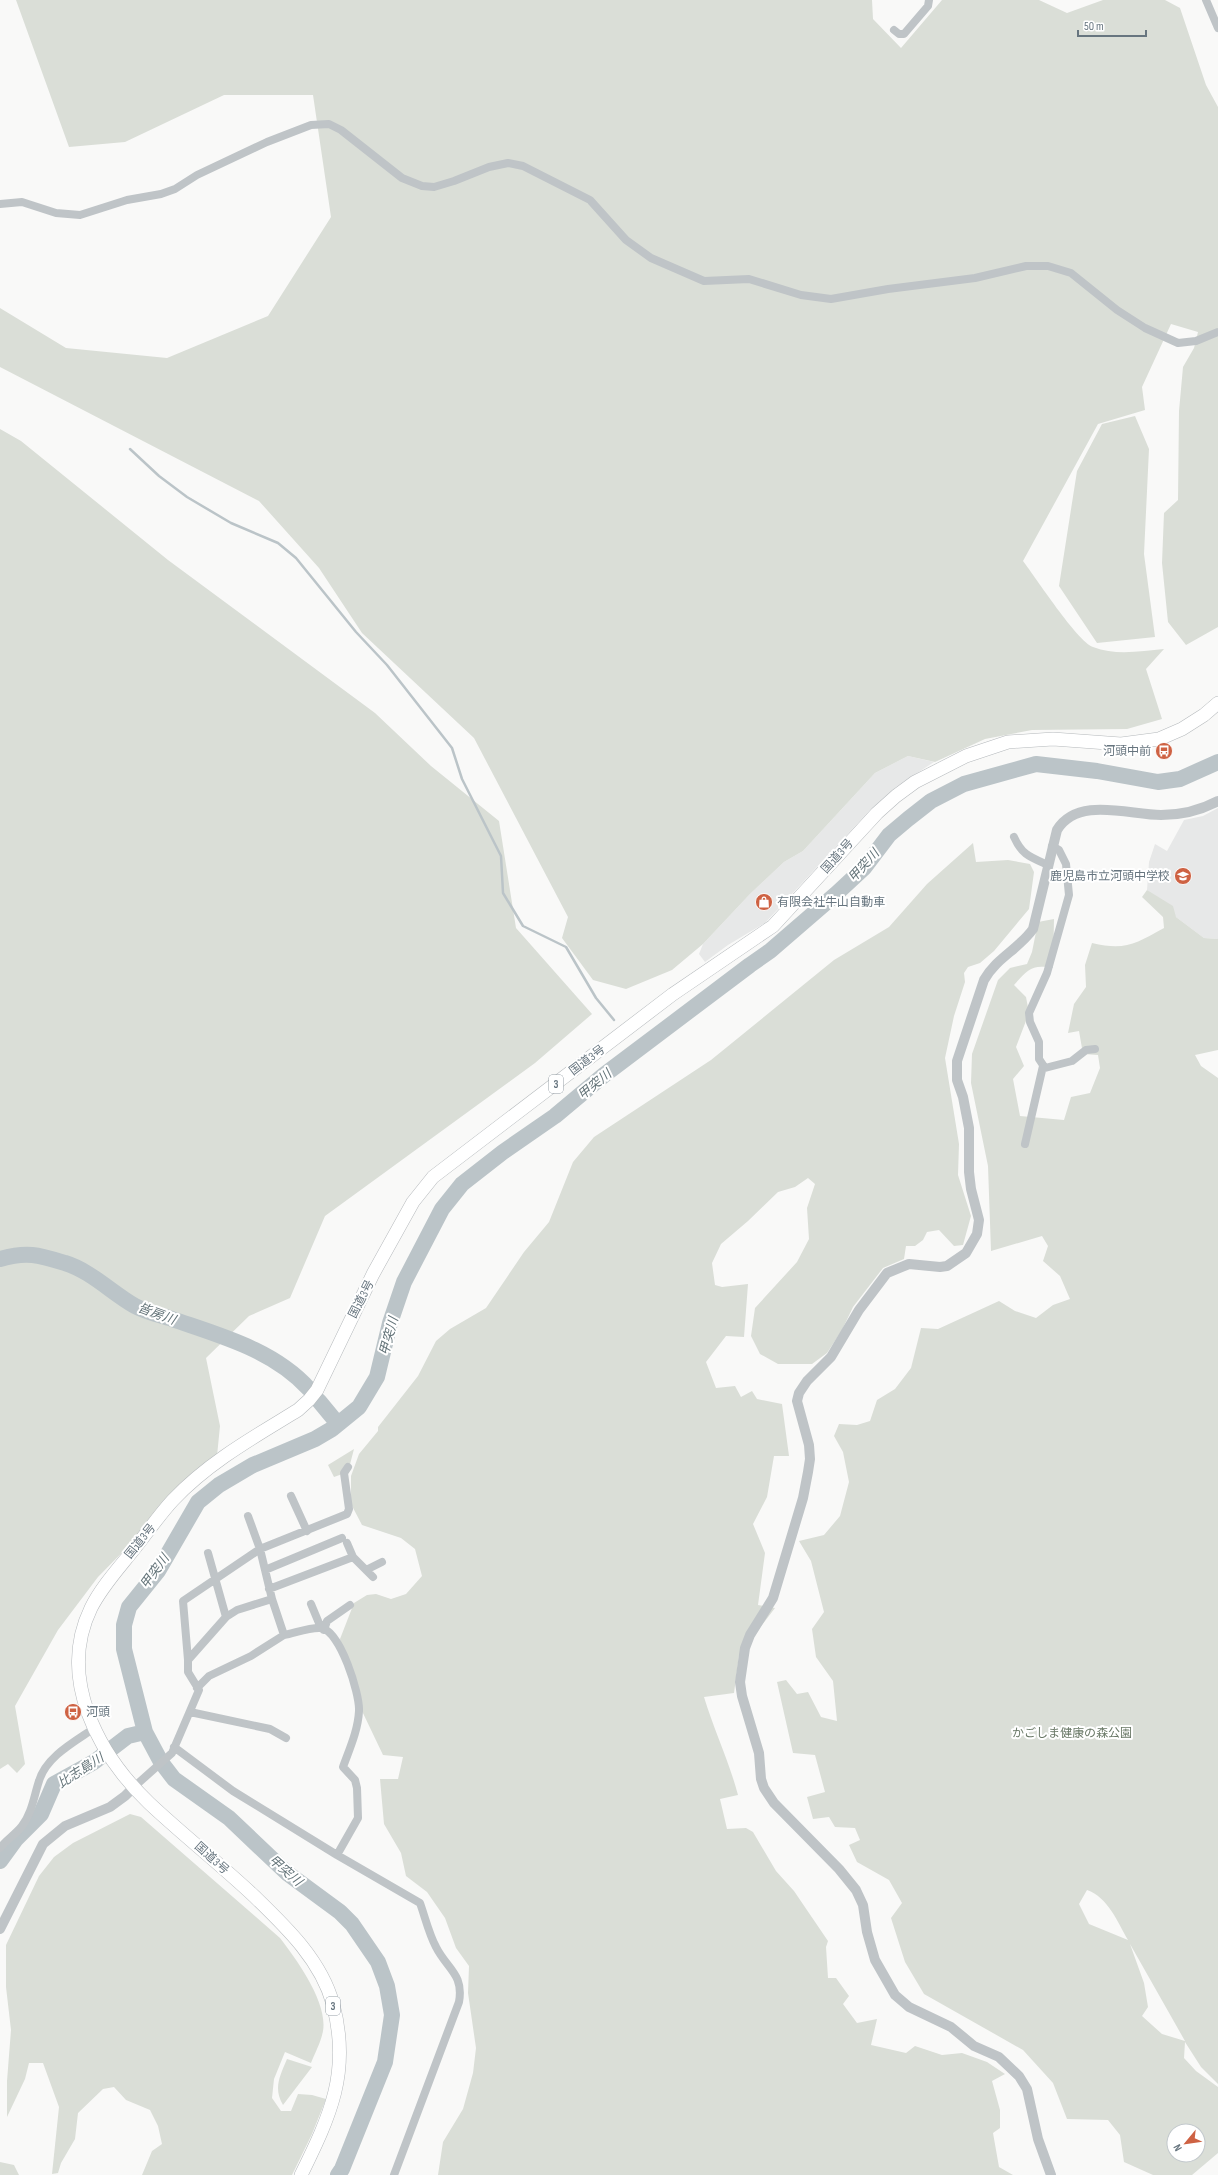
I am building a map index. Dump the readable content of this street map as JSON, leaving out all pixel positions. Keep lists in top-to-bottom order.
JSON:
{
  "streets": {
    "highway": ["国道3号", "3"]
  },
  "water": ["甲突川", "皆房川", "比志島川"],
  "parks": ["かごしま健康の森公園"],
  "places": {
    "bus stop": ["河頭中前", "河頭"],
    "school or university": ["鹿児島市立河頭中学校"],
    "shop": ["有限会社牛山自動車"]
  },
  "scale_bar": "50 m",
  "north": "bottom left"
}
